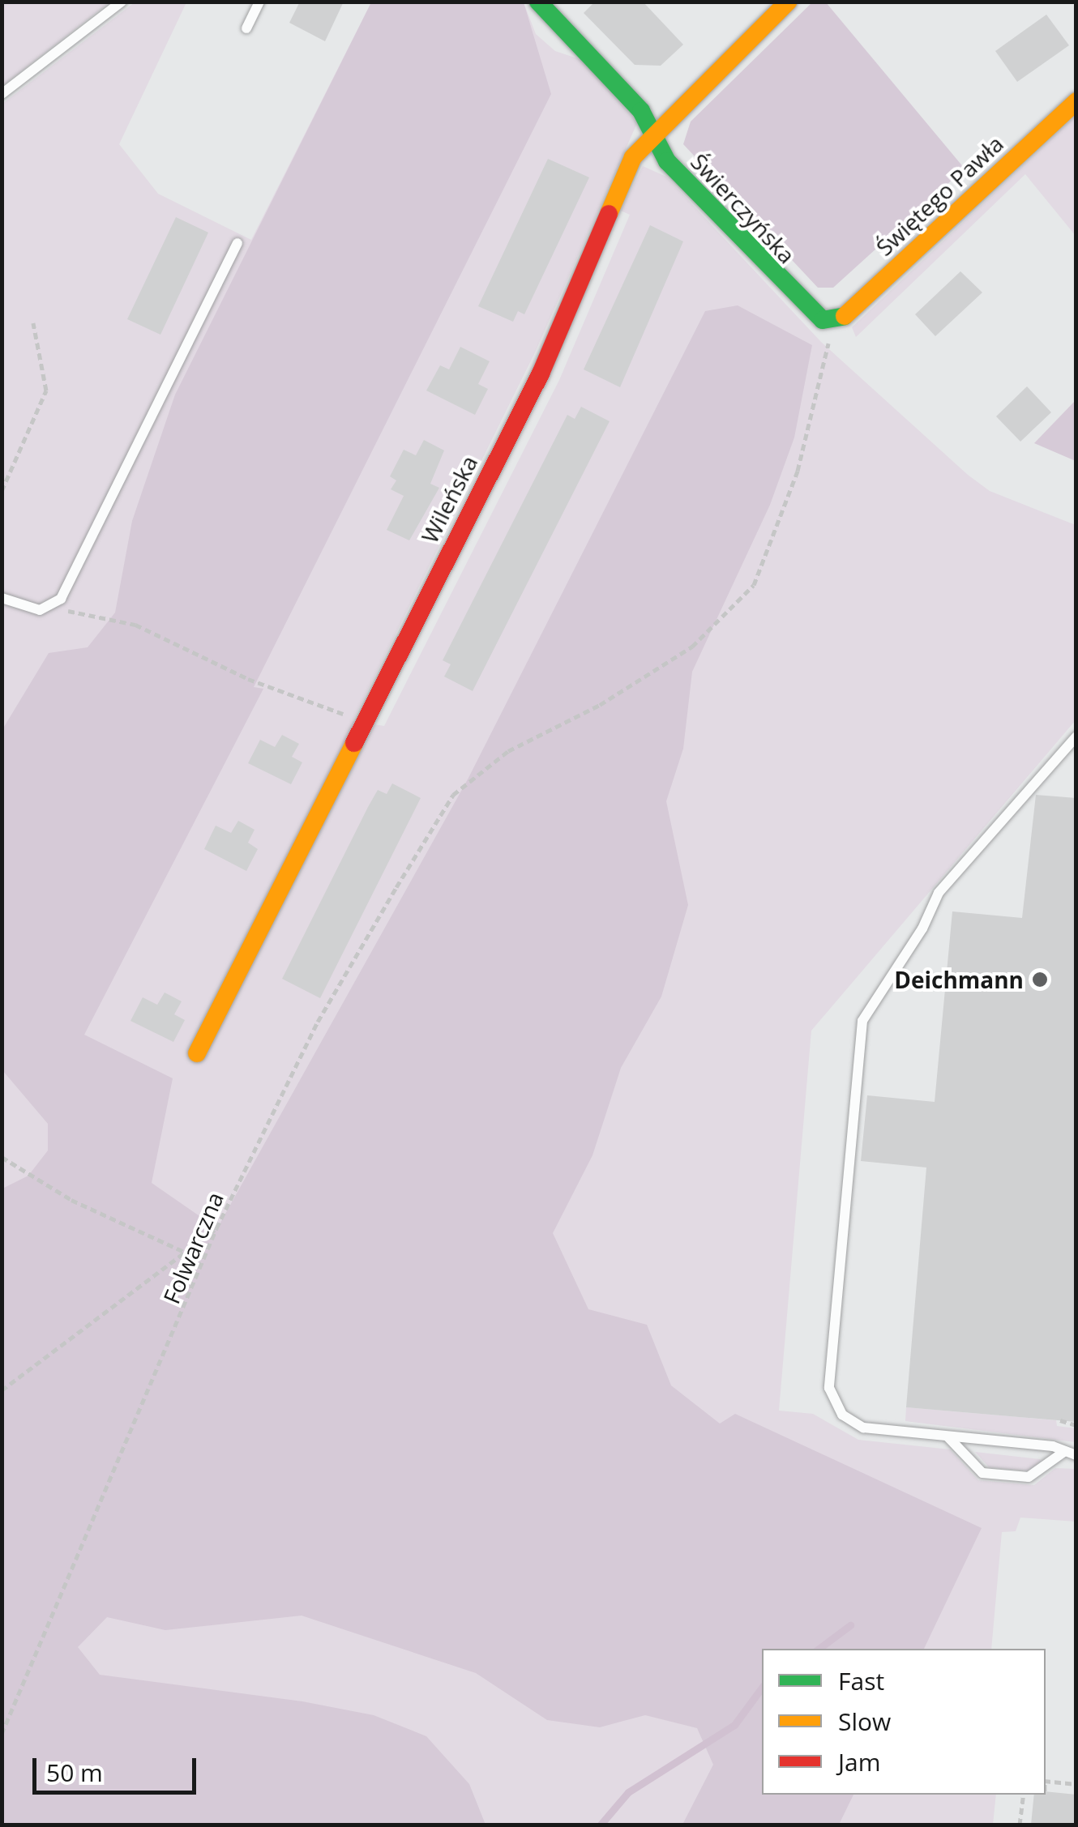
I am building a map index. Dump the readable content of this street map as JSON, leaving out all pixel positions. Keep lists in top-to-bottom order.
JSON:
{
  "streets": {
    "street": ["Świętego Pawła", "Świerczyńska", "Wileńska"],
    "path": ["Folwarczna"]
  },
  "crossings": [
    ["Świętego Pawła", "Świerczyńska"],
    ["Świętego Pawła", "Folwarczna"],
    ["Świerczyńska", "Wileńska"],
    ["Świerczyńska", "Folwarczna"]
  ],
  "places": ["Deichmann"],
  "legend": ["Fast", "Slow", "Jam"],
  "scale_bar": "50 m"
}
